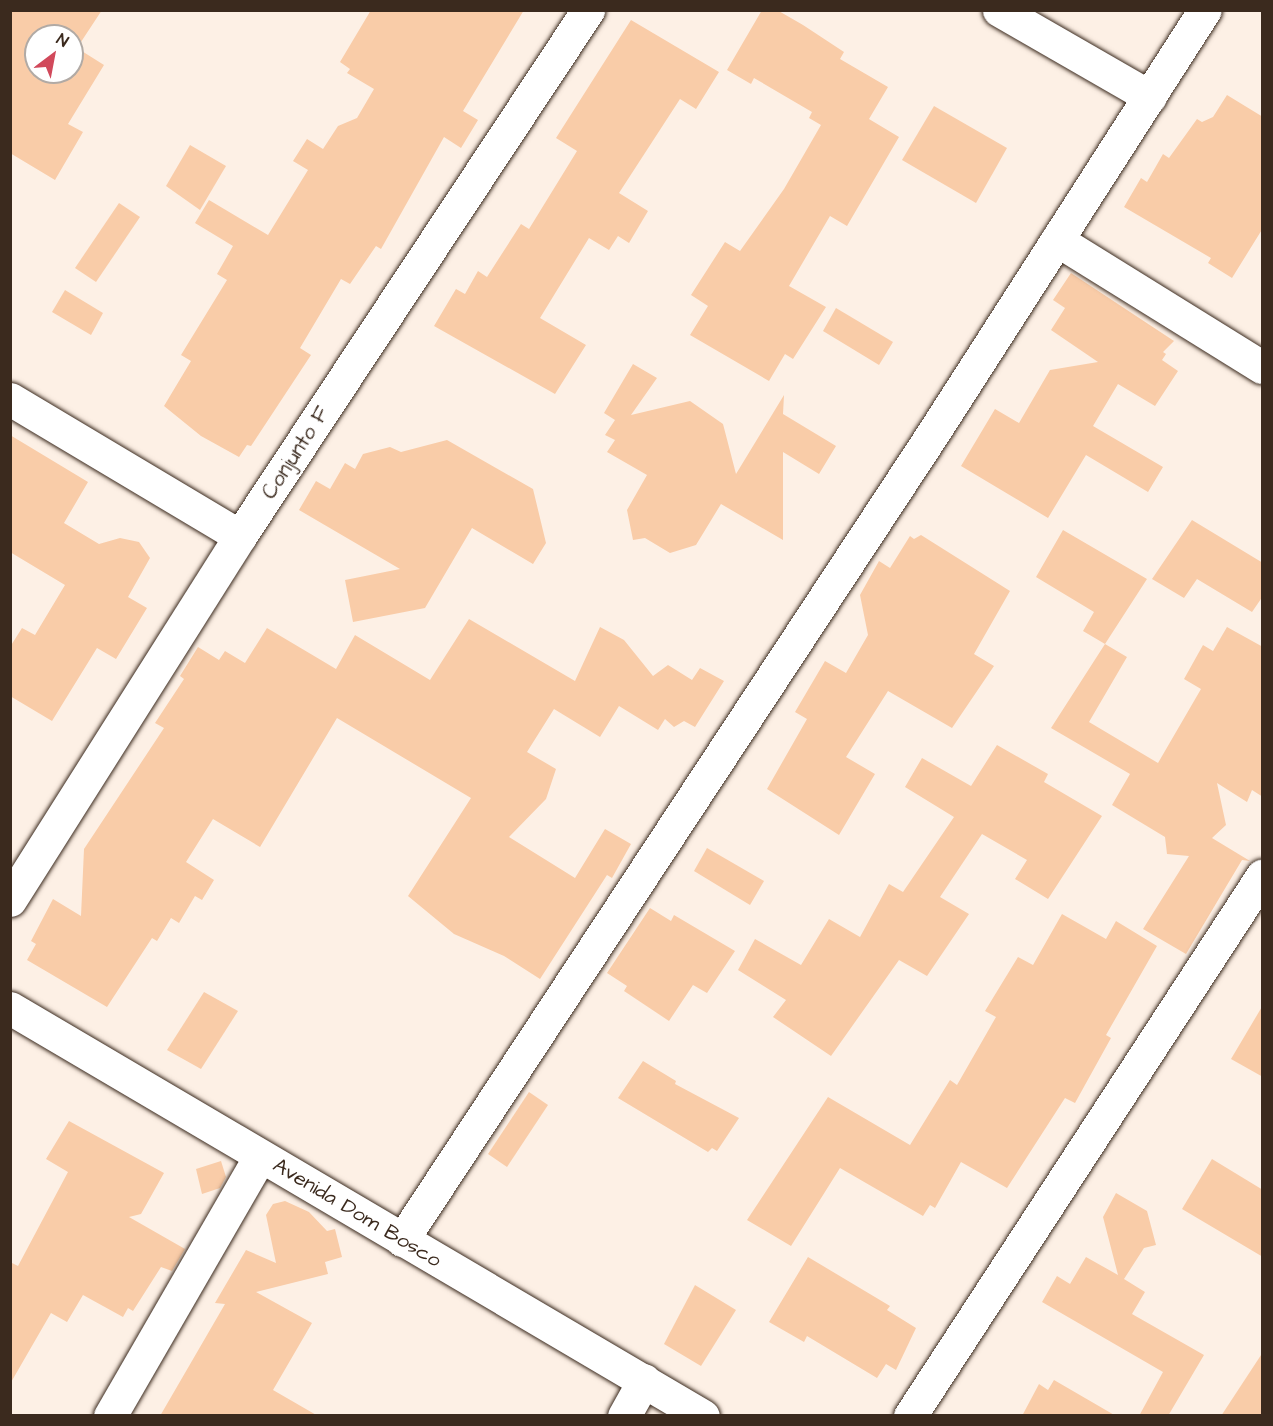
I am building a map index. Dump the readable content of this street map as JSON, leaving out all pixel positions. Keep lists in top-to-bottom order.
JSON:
{
  "streets": {
    "street": ["Conjunto F", "Avenida Dom Bosco"]
  },
  "north": "top right"
}
